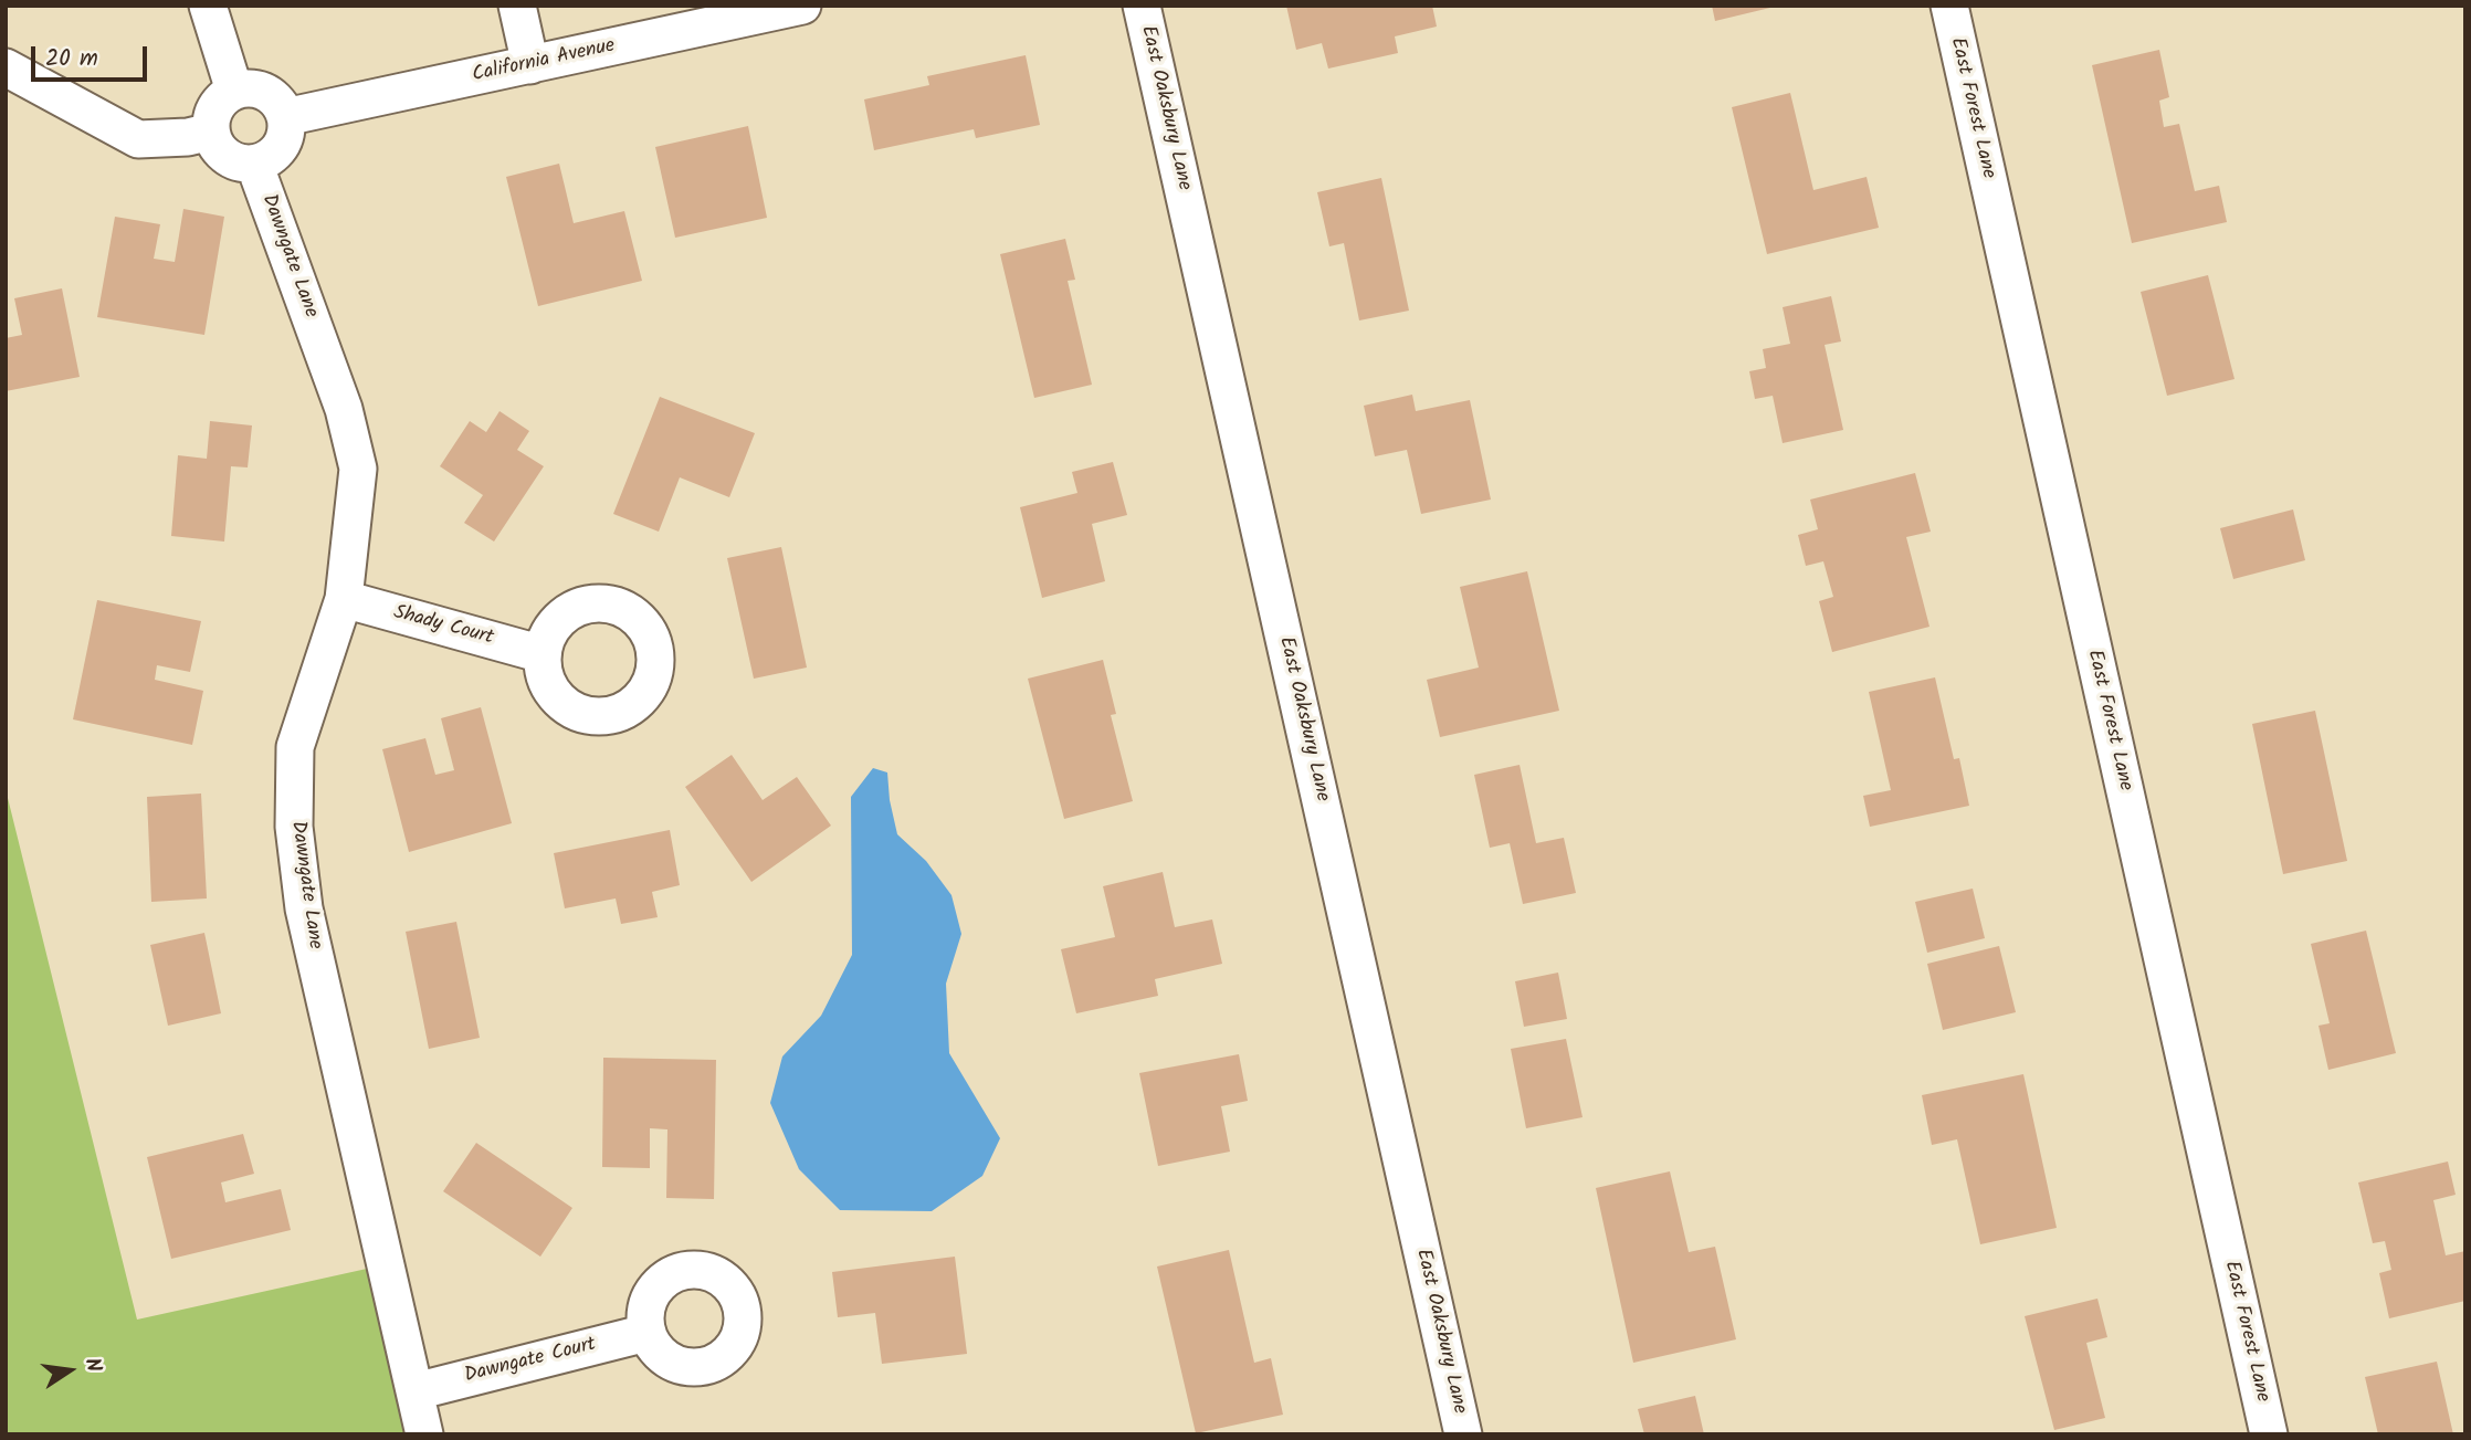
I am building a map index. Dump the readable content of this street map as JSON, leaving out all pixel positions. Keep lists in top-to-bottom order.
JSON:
{
  "streets": {
    "street": [
      "California Avenue",
      "East Oaksbury Lane",
      "East Forest Lane",
      "Dawngate Lane",
      "Shady Court",
      "Dawngate Court"
    ]
  },
  "crossings": [
    ["California Avenue", "Dawngate Lane"],
    ["Dawngate Lane", "Shady Court"],
    ["Dawngate Lane", "Dawngate Court"]
  ],
  "scale_bar": "20 m",
  "north": "right"
}
